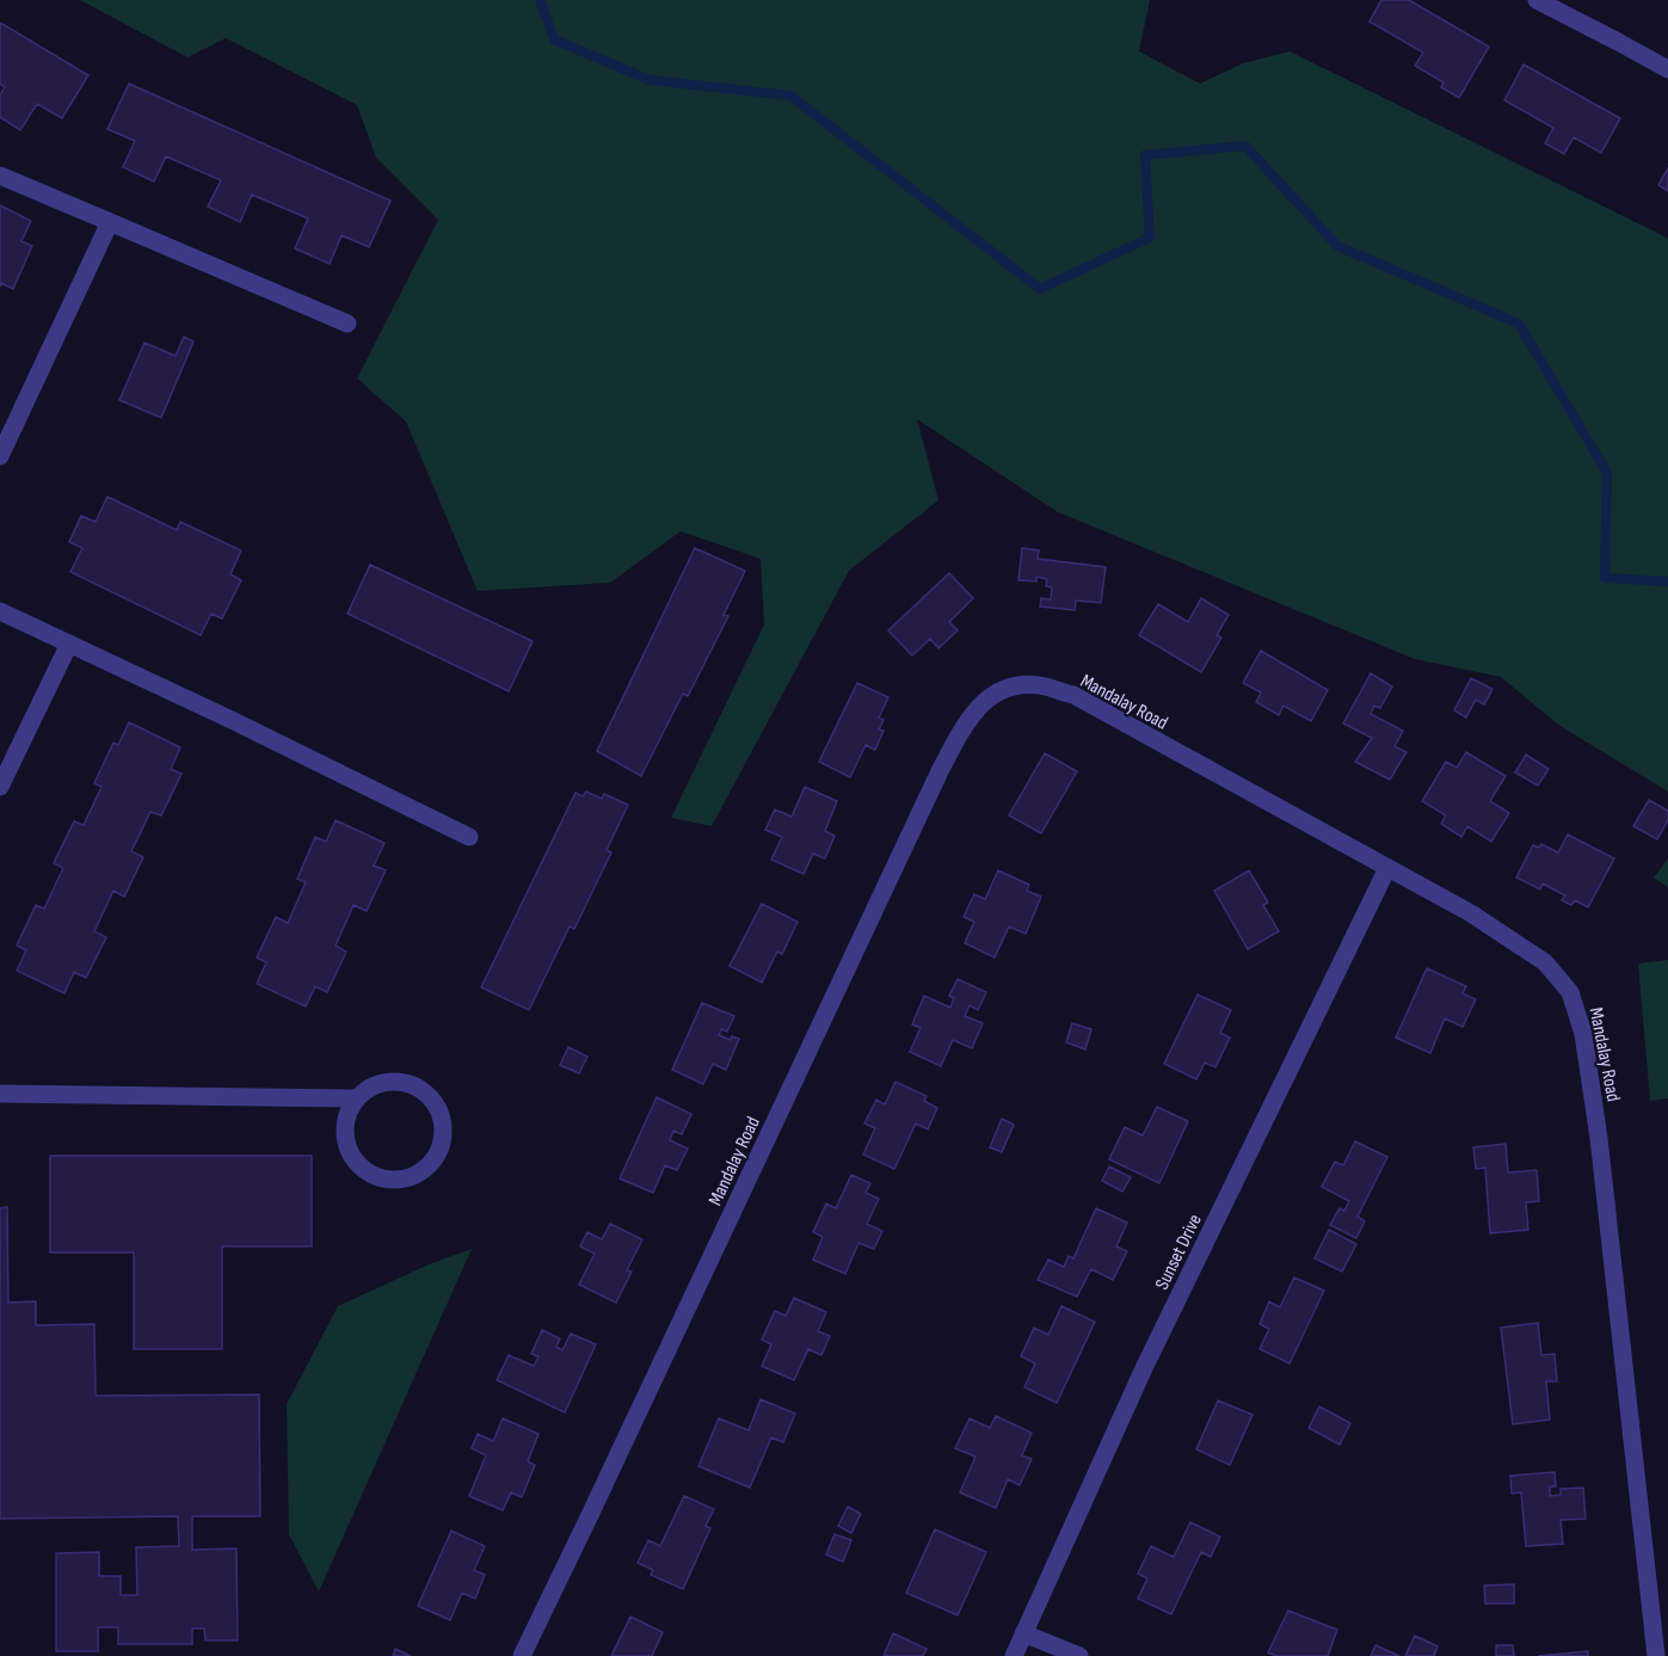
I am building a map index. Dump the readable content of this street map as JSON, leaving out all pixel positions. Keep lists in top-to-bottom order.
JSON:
{
  "streets": {
    "street": ["Mandalay Road", "Sunset Drive"]
  },
  "crossings": [
    ["Mandalay Road", "Sunset Drive"]
  ]
}
